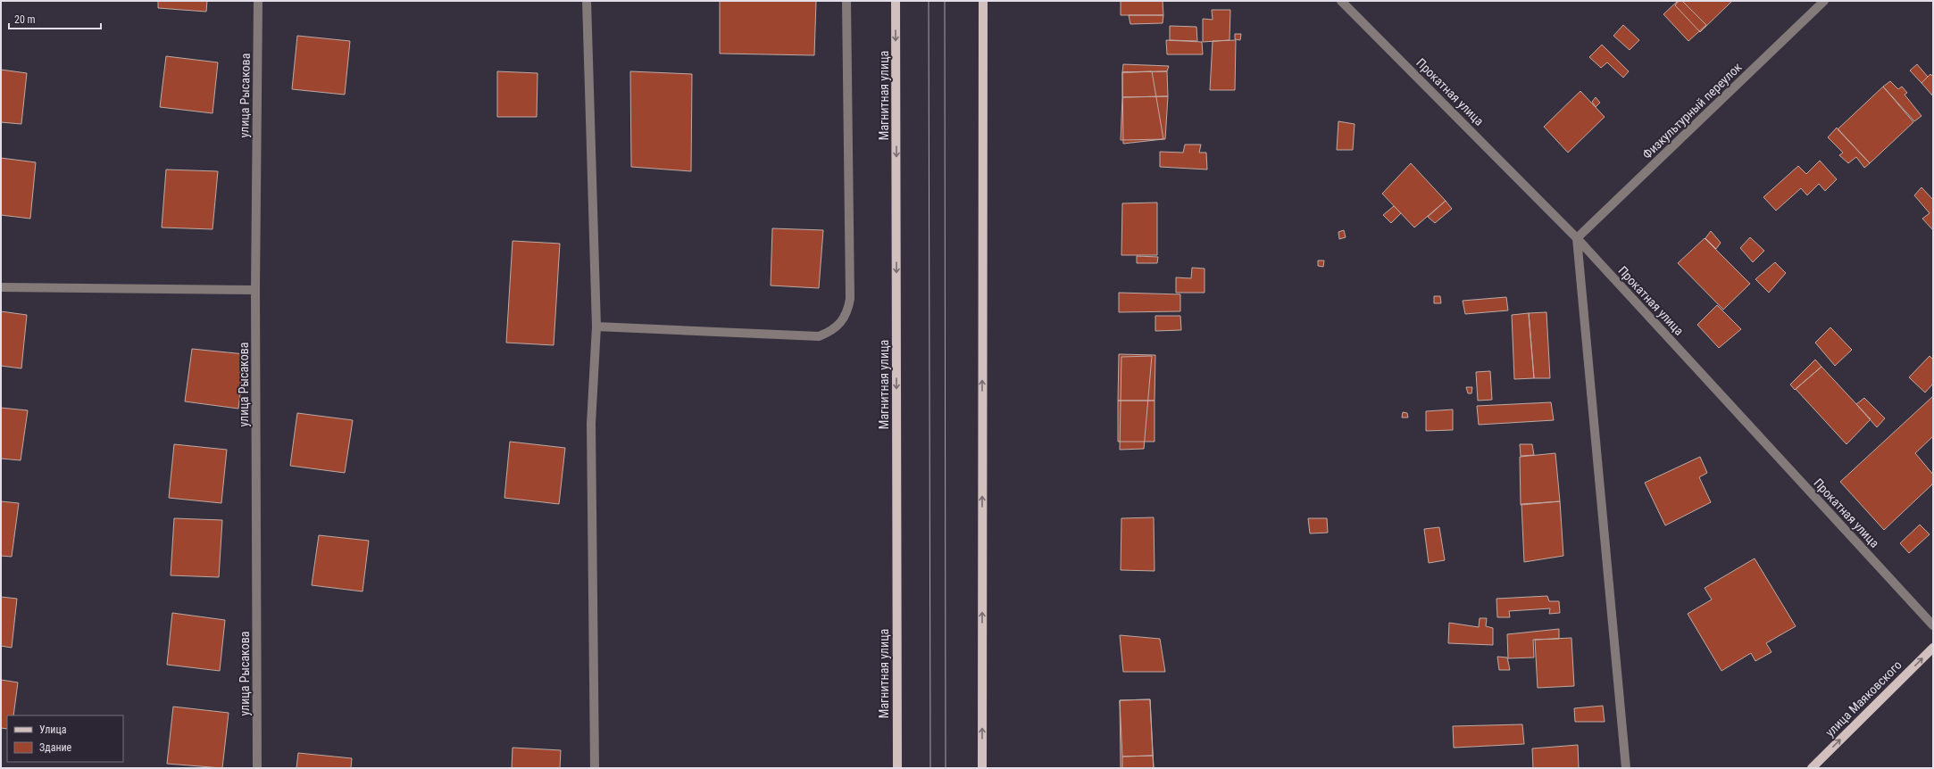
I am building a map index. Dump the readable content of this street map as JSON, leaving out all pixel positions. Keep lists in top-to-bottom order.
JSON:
{
  "streets": {
    "main road": ["Магнитная улица", "улица Маяковского"],
    "street": ["Прокатная улица", "улица Рысакова", "Физкультурный переулок"]
  },
  "crossings": [
    ["Прокатная улица", "Физкультурный переулок"]
  ],
  "one_way": ["Магнитная улица", "улица Маяковского"],
  "legend": ["Улица", "Здание"],
  "scale_bar": "20 m"
}
